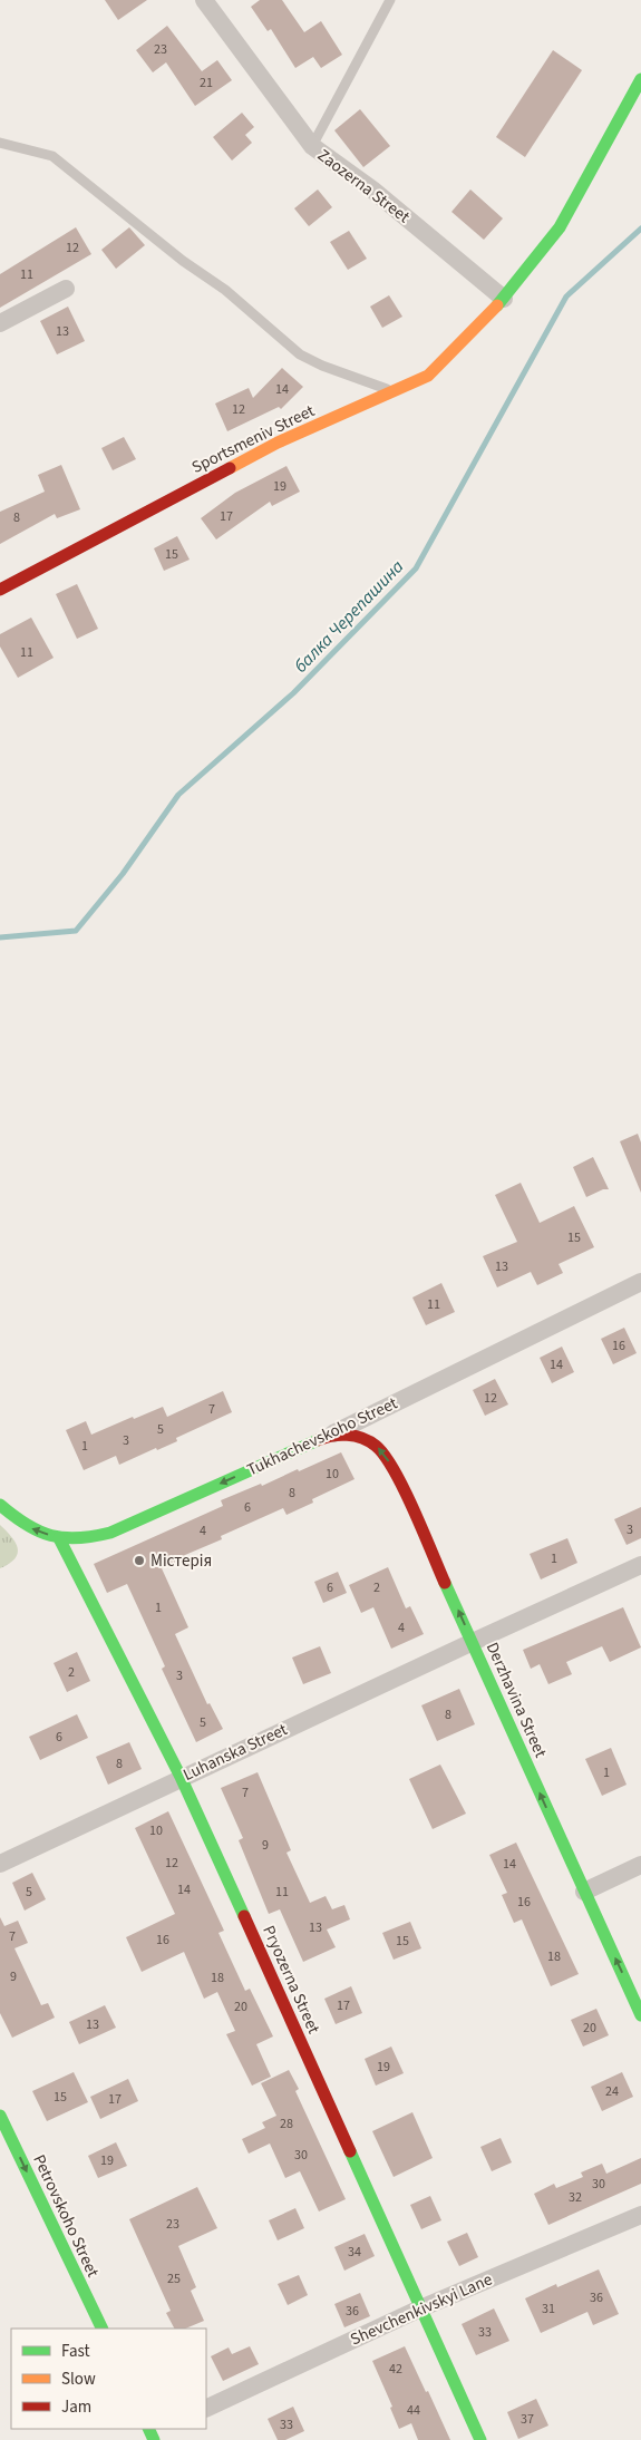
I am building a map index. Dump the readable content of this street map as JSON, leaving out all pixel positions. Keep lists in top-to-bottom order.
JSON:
{
  "streets": {
    "street": [
      "Zaozerna Street",
      "Sportsmeniv Street",
      "Tukhachevskoho Street",
      "Derzhavina Street",
      "Luhanska Street",
      "Pryozerna Street",
      "Petrovskoho Street",
      "Shevchenkivskyi Lane"
    ]
  },
  "crossings": [
    ["Zaozerna Street", "Sportsmeniv Street"],
    ["Tukhachevskoho Street", "Derzhavina Street"],
    ["Tukhachevskoho Street", "Pryozerna Street"],
    ["Derzhavina Street", "Luhanska Street"],
    ["Luhanska Street", "Pryozerna Street"],
    ["Pryozerna Street", "Shevchenkivskyi Lane"]
  ],
  "one_way": ["Tukhachevskoho Street", "Derzhavina Street", "Petrovskoho Street"],
  "water": ["балка Черепашина"],
  "places": ["Містерія"],
  "house_numbers": [
    "23",
    "21",
    "12",
    "11",
    "13",
    "14",
    "12",
    "19",
    "17",
    "8",
    "15",
    "11",
    "15",
    "13",
    "11",
    "16",
    "14",
    "12",
    "7",
    "5",
    "3",
    "1",
    "10",
    "8",
    "6",
    "3",
    "4",
    "1",
    "6",
    "2",
    "1",
    "4",
    "2",
    "3",
    "8",
    "5",
    "6",
    "8",
    "1",
    "7",
    "10",
    "9",
    "12",
    "14",
    "14",
    "5",
    "11",
    "16",
    "13",
    "7",
    "16",
    "15",
    "18",
    "9",
    "18",
    "17",
    "20",
    "13",
    "20",
    "19",
    "24",
    "15",
    "17",
    "28",
    "30",
    "19",
    "30",
    "32",
    "23",
    "34",
    "25",
    "36",
    "31",
    "36",
    "33",
    "42",
    "44",
    "37",
    "33"
  ],
  "legend": ["Fast", "Slow", "Jam"]
}
